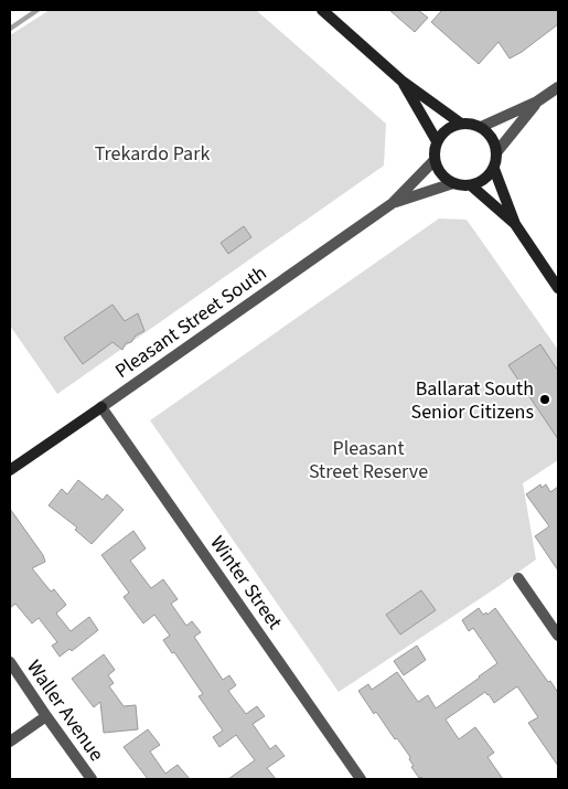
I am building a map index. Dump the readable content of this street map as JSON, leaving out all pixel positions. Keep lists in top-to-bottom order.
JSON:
{
  "streets": {
    "main road": ["Pleasant Street South"],
    "street": ["Winter Street", "Waller Avenue"]
  },
  "crossings": [
    ["Pleasant Street South", "Winter Street"]
  ],
  "parks": ["Trekardo Park", "Pleasant Street Reserve"],
  "places": ["Ballarat South Senior Citizens"]
}
